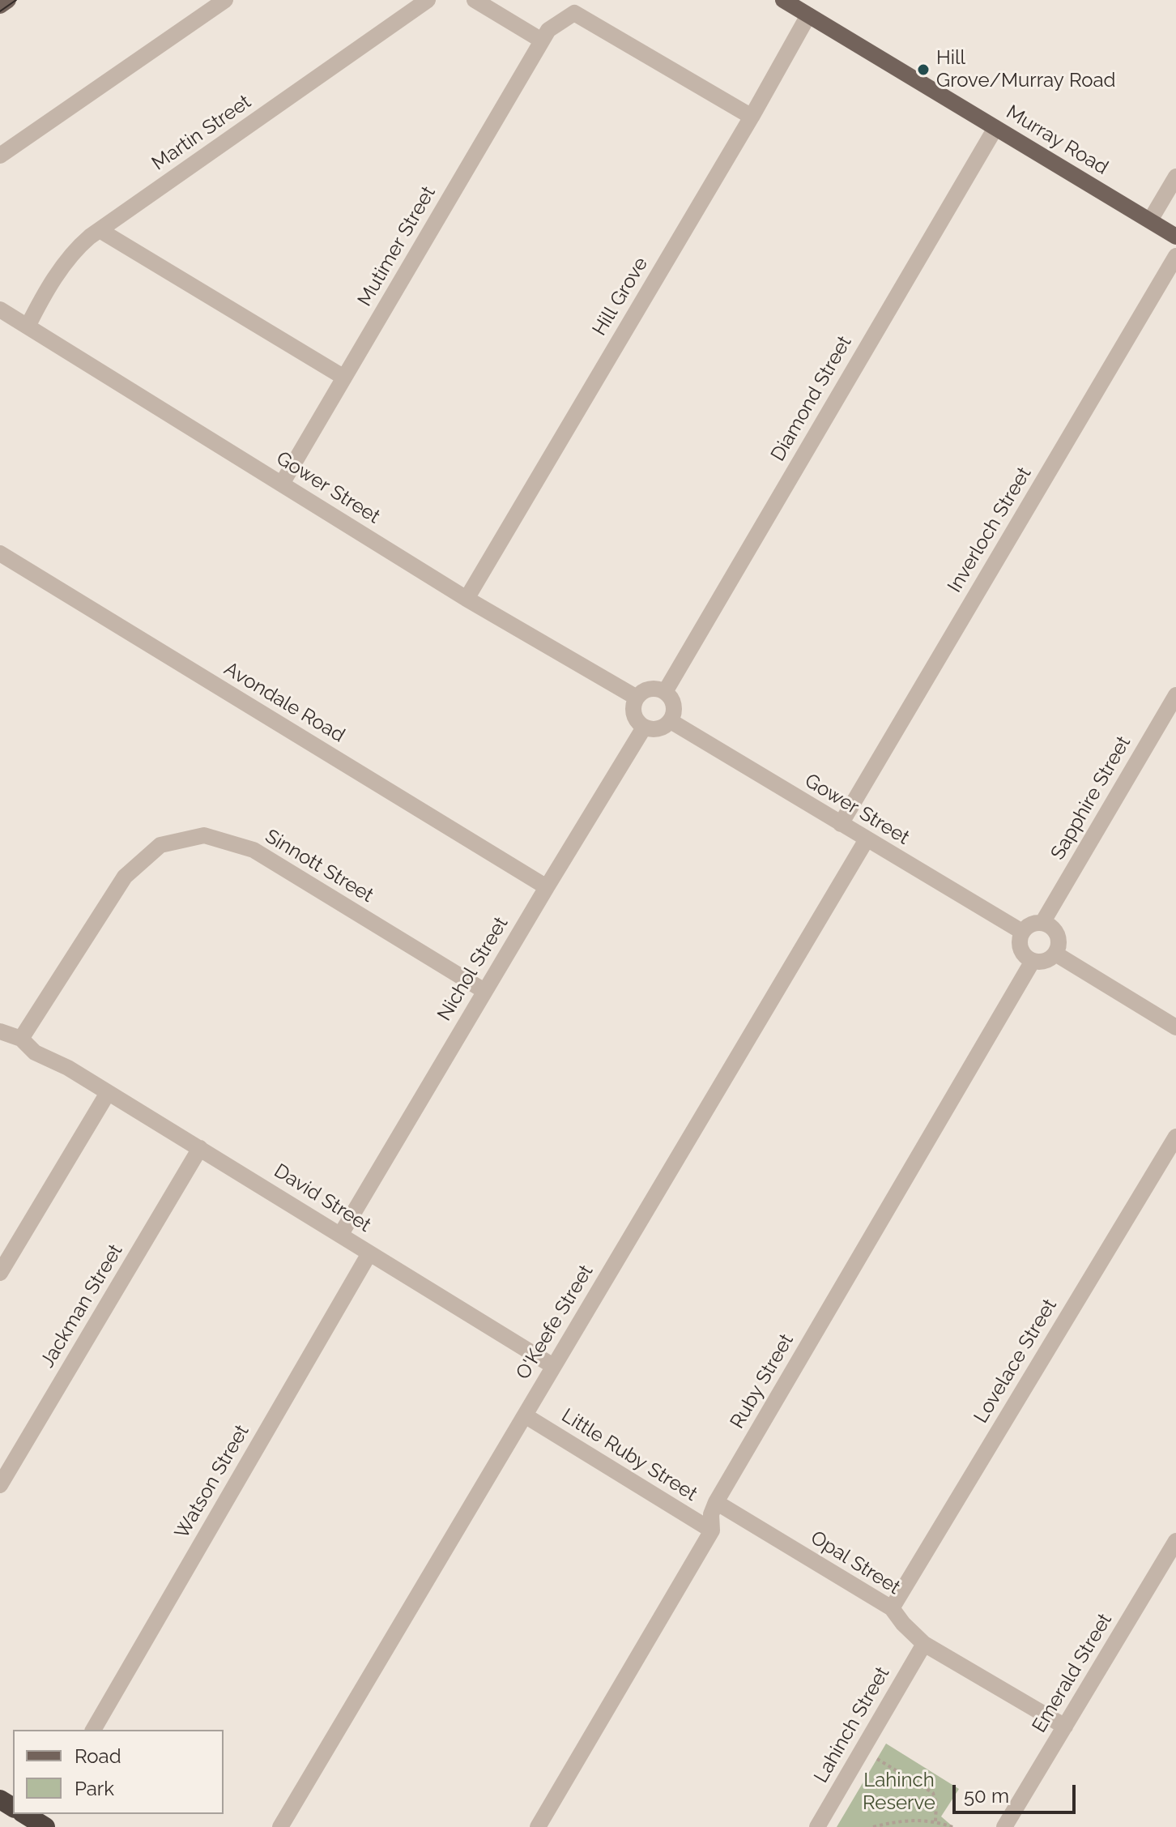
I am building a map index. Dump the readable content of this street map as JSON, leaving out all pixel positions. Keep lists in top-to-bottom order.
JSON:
{
  "streets": {
    "main road": ["Murray Road"],
    "street": [
      "Martin Street",
      "Mutimer Street",
      "Hill Grove",
      "Diamond Street",
      "Gower Street",
      "Inverloch Street",
      "Avondale Road",
      "Sapphire Street",
      "Sinnott Street",
      "Nichol Street",
      "David Street",
      "Jackman Street",
      "O'Keefe Street",
      "Lovelace Street",
      "Ruby Street",
      "Little Ruby Street",
      "Watson Street",
      "Opal Street",
      "Emerald Street",
      "Lahinch Street"
    ]
  },
  "crossings": [
    ["Martin Street", "Gower Street"],
    ["Murray Road", "Hill Grove"],
    ["Murray Road", "Diamond Street"],
    ["Mutimer Street", "Gower Street"],
    ["Hill Grove", "Gower Street"],
    ["Diamond Street", "Gower Street"],
    ["Diamond Street", "Nichol Street"],
    ["Gower Street", "Inverloch Street"],
    ["Gower Street", "Sapphire Street"],
    ["Gower Street", "Nichol Street"],
    ["Gower Street", "O'Keefe Street"],
    ["Gower Street", "Ruby Street"],
    ["Avondale Road", "Nichol Street"],
    ["Sapphire Street", "Ruby Street"],
    ["Sinnott Street", "Nichol Street"],
    ["Sinnott Street", "David Street"],
    ["Nichol Street", "David Street"],
    ["David Street", "Jackman Street"],
    ["David Street", "O'Keefe Street"],
    ["David Street", "Watson Street"],
    ["O'Keefe Street", "Little Ruby Street"],
    ["Lovelace Street", "Opal Street"],
    ["Ruby Street", "Little Ruby Street"],
    ["Ruby Street", "Opal Street"],
    ["Opal Street", "Emerald Street"],
    ["Opal Street", "Lahinch Street"]
  ],
  "parks": ["Lahinch Reserve"],
  "places": ["Hill Grove/Murray Road"],
  "legend": ["Road", "Park"],
  "scale_bar": "50 m"
}
